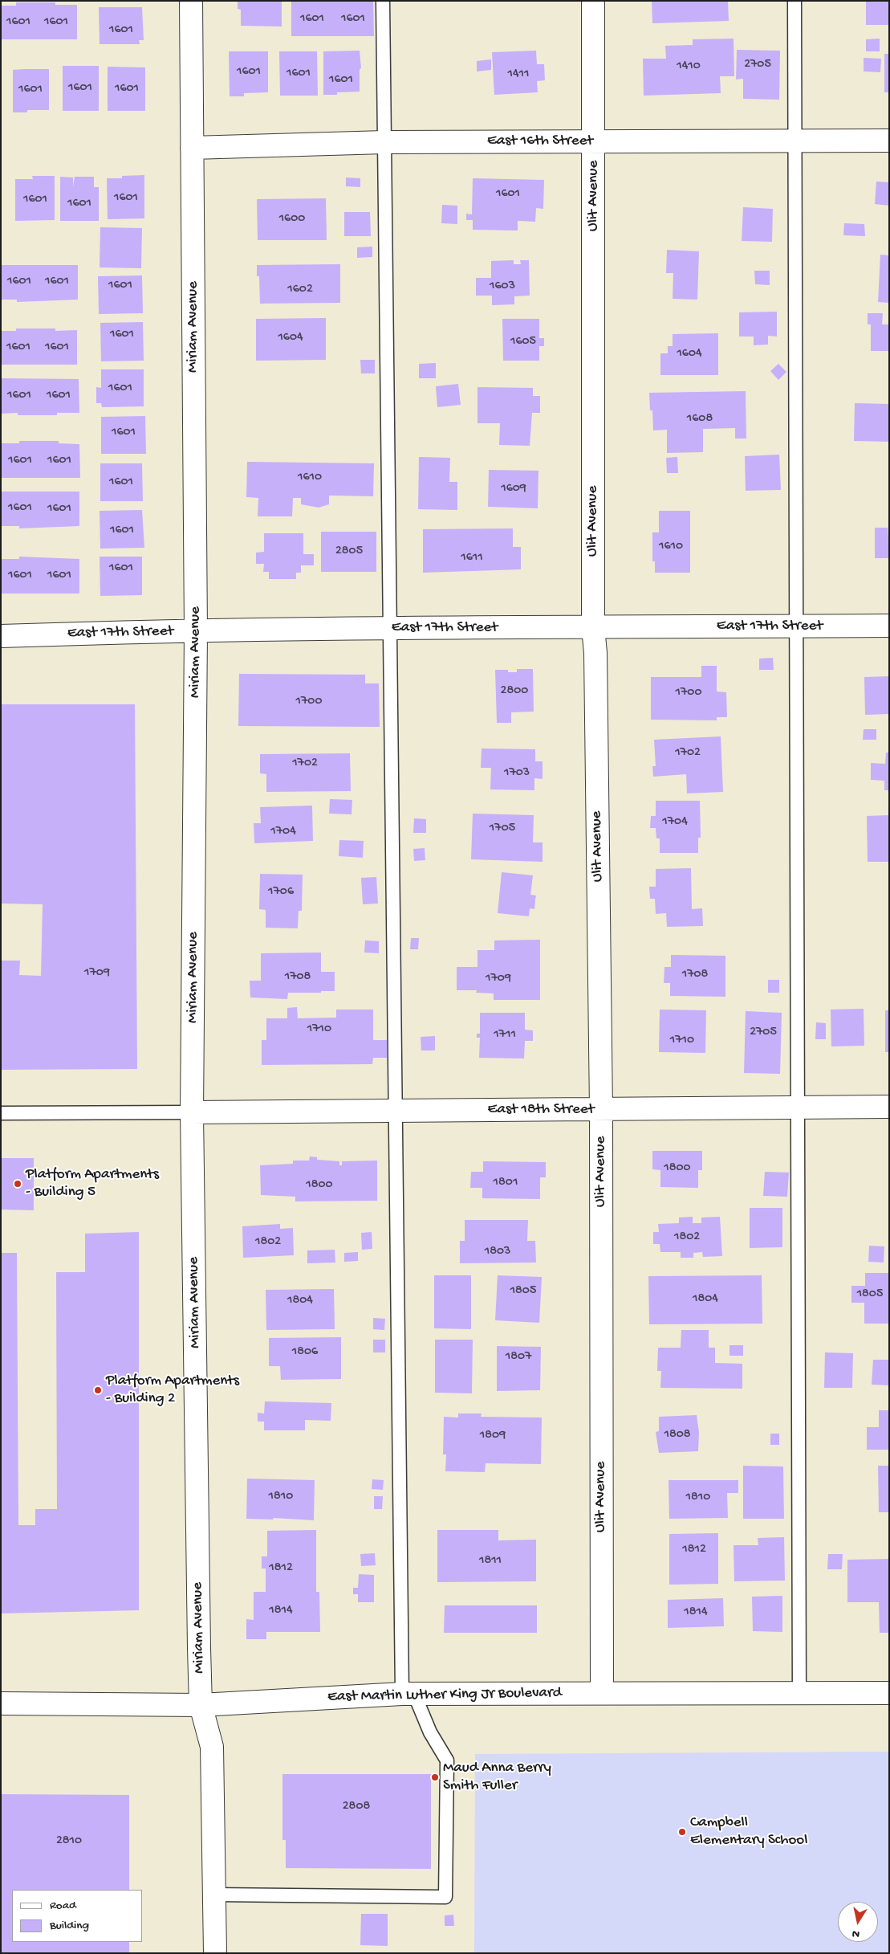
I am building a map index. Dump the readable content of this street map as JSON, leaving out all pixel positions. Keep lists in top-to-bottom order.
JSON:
{
  "streets": {
    "street": [
      "East 16th Street",
      "Ulit Avenue",
      "Miriam Avenue",
      "East 17th Street",
      "East 18th Street",
      "East Martin Luther King Jr Boulevard"
    ]
  },
  "crossings": [
    ["East 16th Street", "Ulit Avenue"],
    ["East 16th Street", "Miriam Avenue"],
    ["Ulit Avenue", "East 17th Street"],
    ["Ulit Avenue", "East 18th Street"],
    ["Ulit Avenue", "East Martin Luther King Jr Boulevard"],
    ["Miriam Avenue", "East 17th Street"],
    ["Miriam Avenue", "East 18th Street"],
    ["Miriam Avenue", "East Martin Luther King Jr Boulevard"]
  ],
  "places": [
    "Platform Apartments - Building 5",
    "Platform Apartments - Building 2",
    "Maud Anna Berry Smith Fuller",
    "Campbell Elementary School"
  ],
  "house_numbers": [
    "1601",
    "1601",
    "1601",
    "1601",
    "1601",
    "2705",
    "1410",
    "1601",
    "1601",
    "1411",
    "1601",
    "1601",
    "1601",
    "1601",
    "1601",
    "1601",
    "1601",
    "1601",
    "1600",
    "1601",
    "1601",
    "1601",
    "1603",
    "1602",
    "1601",
    "1604",
    "1605",
    "1601",
    "1601",
    "1604",
    "1601",
    "1601",
    "1601",
    "1608",
    "1601",
    "1601",
    "1601",
    "1610",
    "1601",
    "1609",
    "1601",
    "1601",
    "1601",
    "1610",
    "2805",
    "1611",
    "1601",
    "1601",
    "1601",
    "2800",
    "1700",
    "1700",
    "1702",
    "1702",
    "1703",
    "1704",
    "1705",
    "1704",
    "1706",
    "1709",
    "1708",
    "1708",
    "1709",
    "1710",
    "2705",
    "1711",
    "1710",
    "1800",
    "1801",
    "1800",
    "1802",
    "1802",
    "1803",
    "1805",
    "1805",
    "1804",
    "1804",
    "1806",
    "1807",
    "1808",
    "1809",
    "1810",
    "1810",
    "1812",
    "1811",
    "1812",
    "1814",
    "1814",
    "2808",
    "2810"
  ],
  "legend": ["Road", "Building"],
  "north": "bottom"
}
